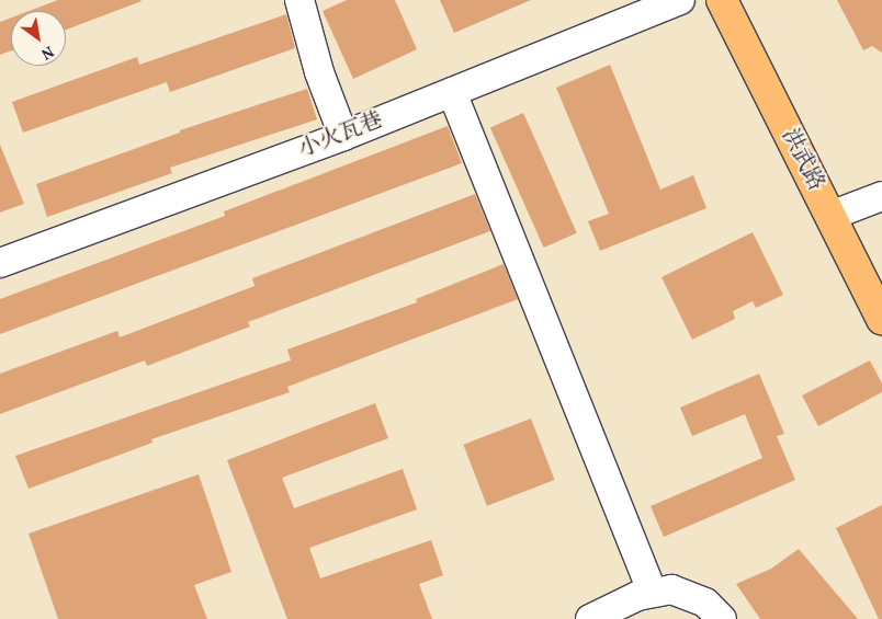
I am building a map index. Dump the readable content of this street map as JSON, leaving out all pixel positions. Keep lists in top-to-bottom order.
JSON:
{
  "streets": {
    "main road": ["洪武路"],
    "street": ["小火瓦巷"]
  },
  "north": "bottom right"
}
